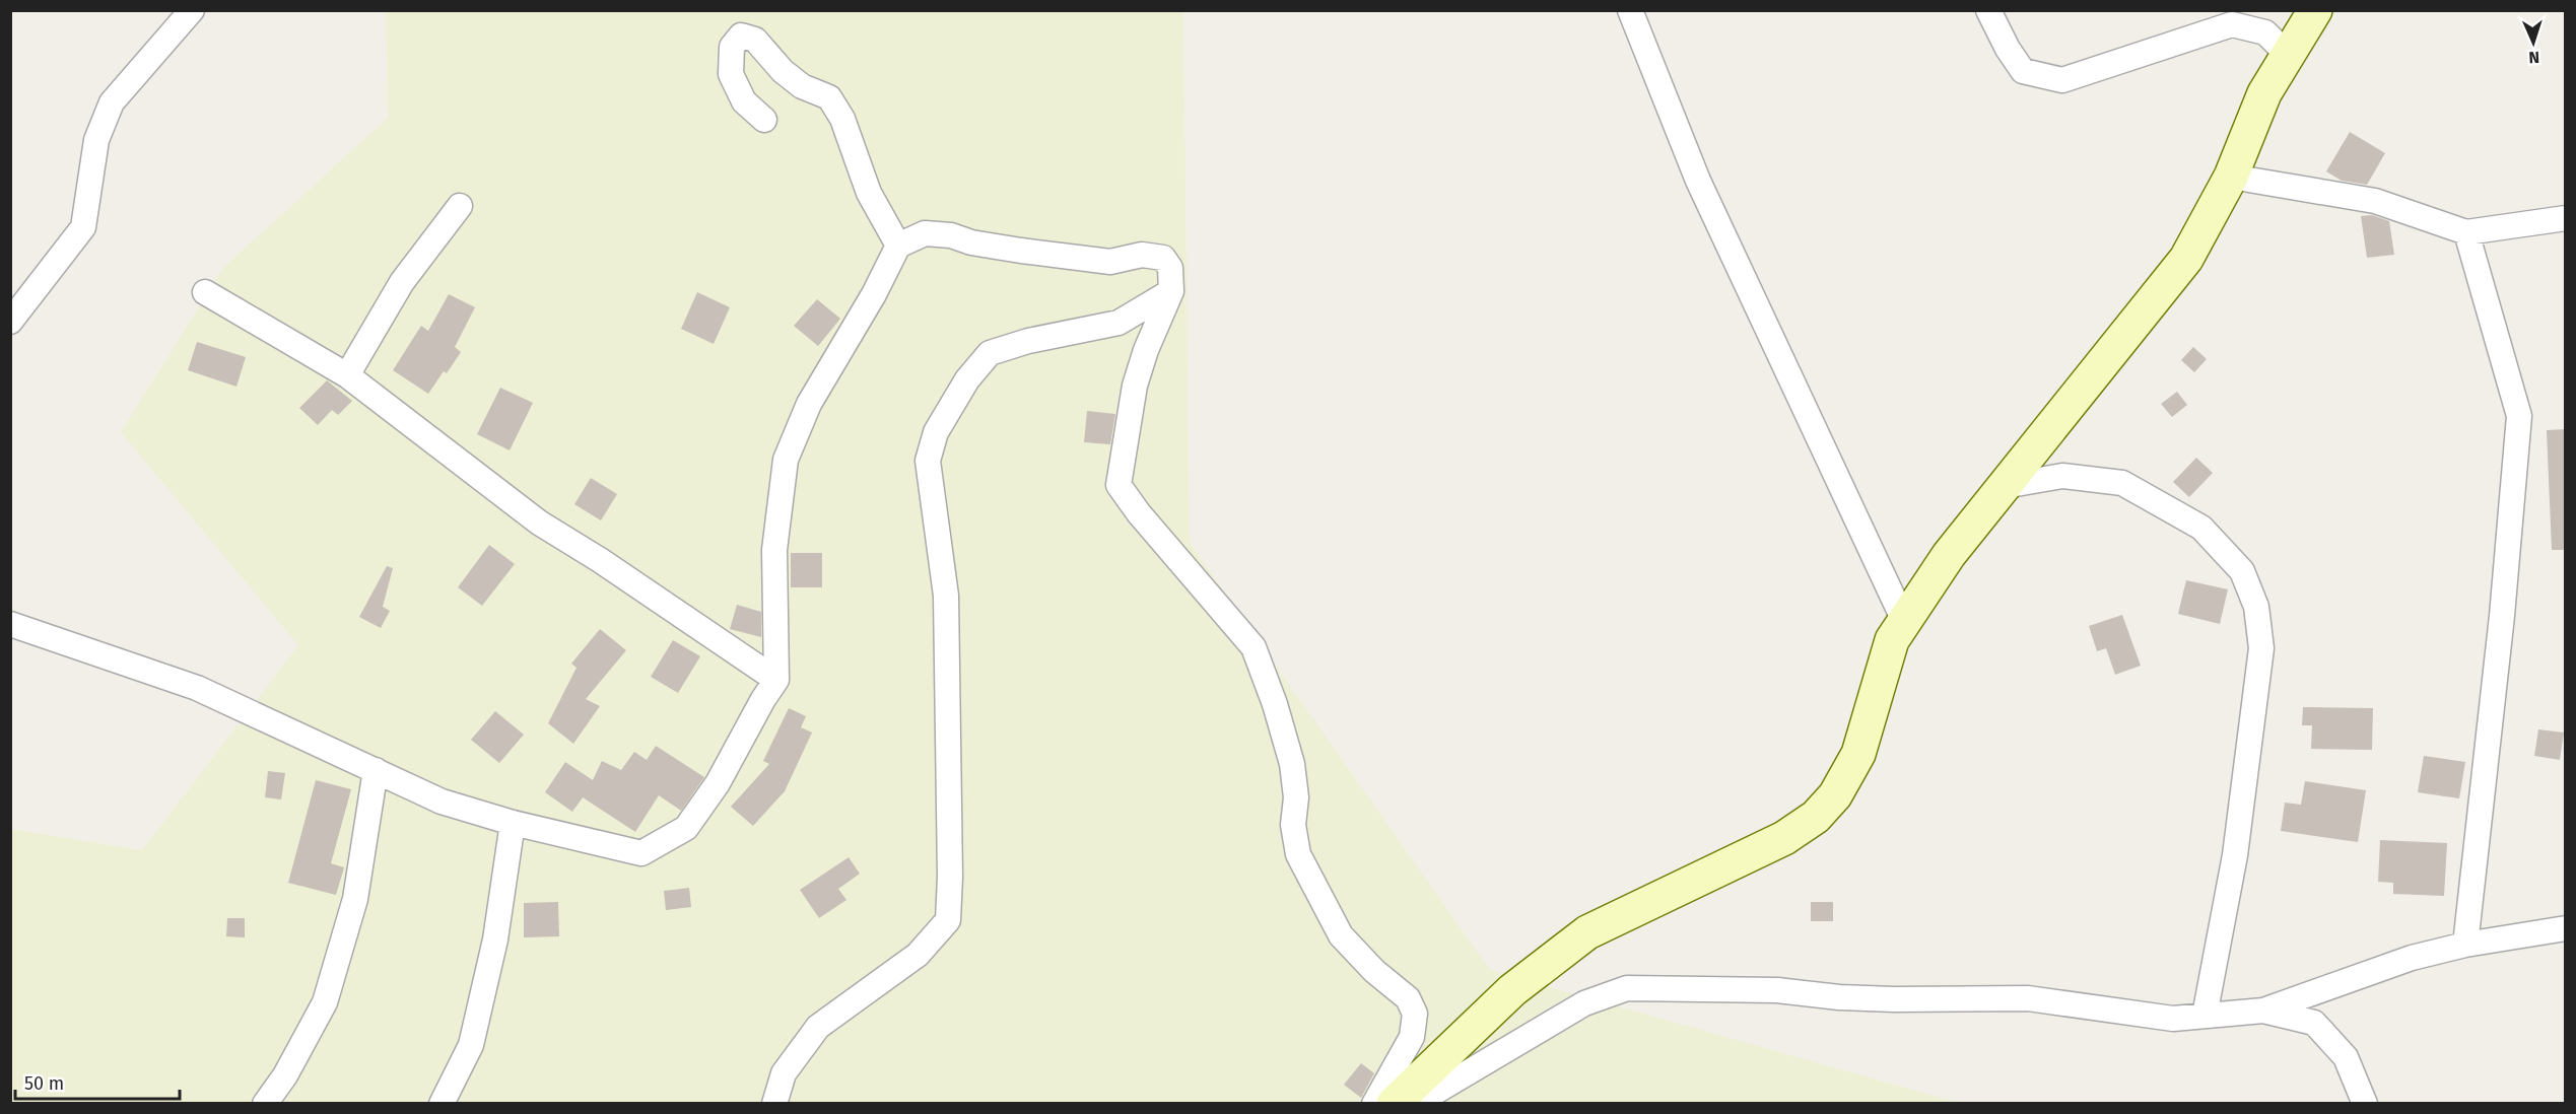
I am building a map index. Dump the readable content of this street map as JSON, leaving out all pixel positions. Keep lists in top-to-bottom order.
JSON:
{
  "scale_bar": "50 m",
  "north": "bottom"
}
